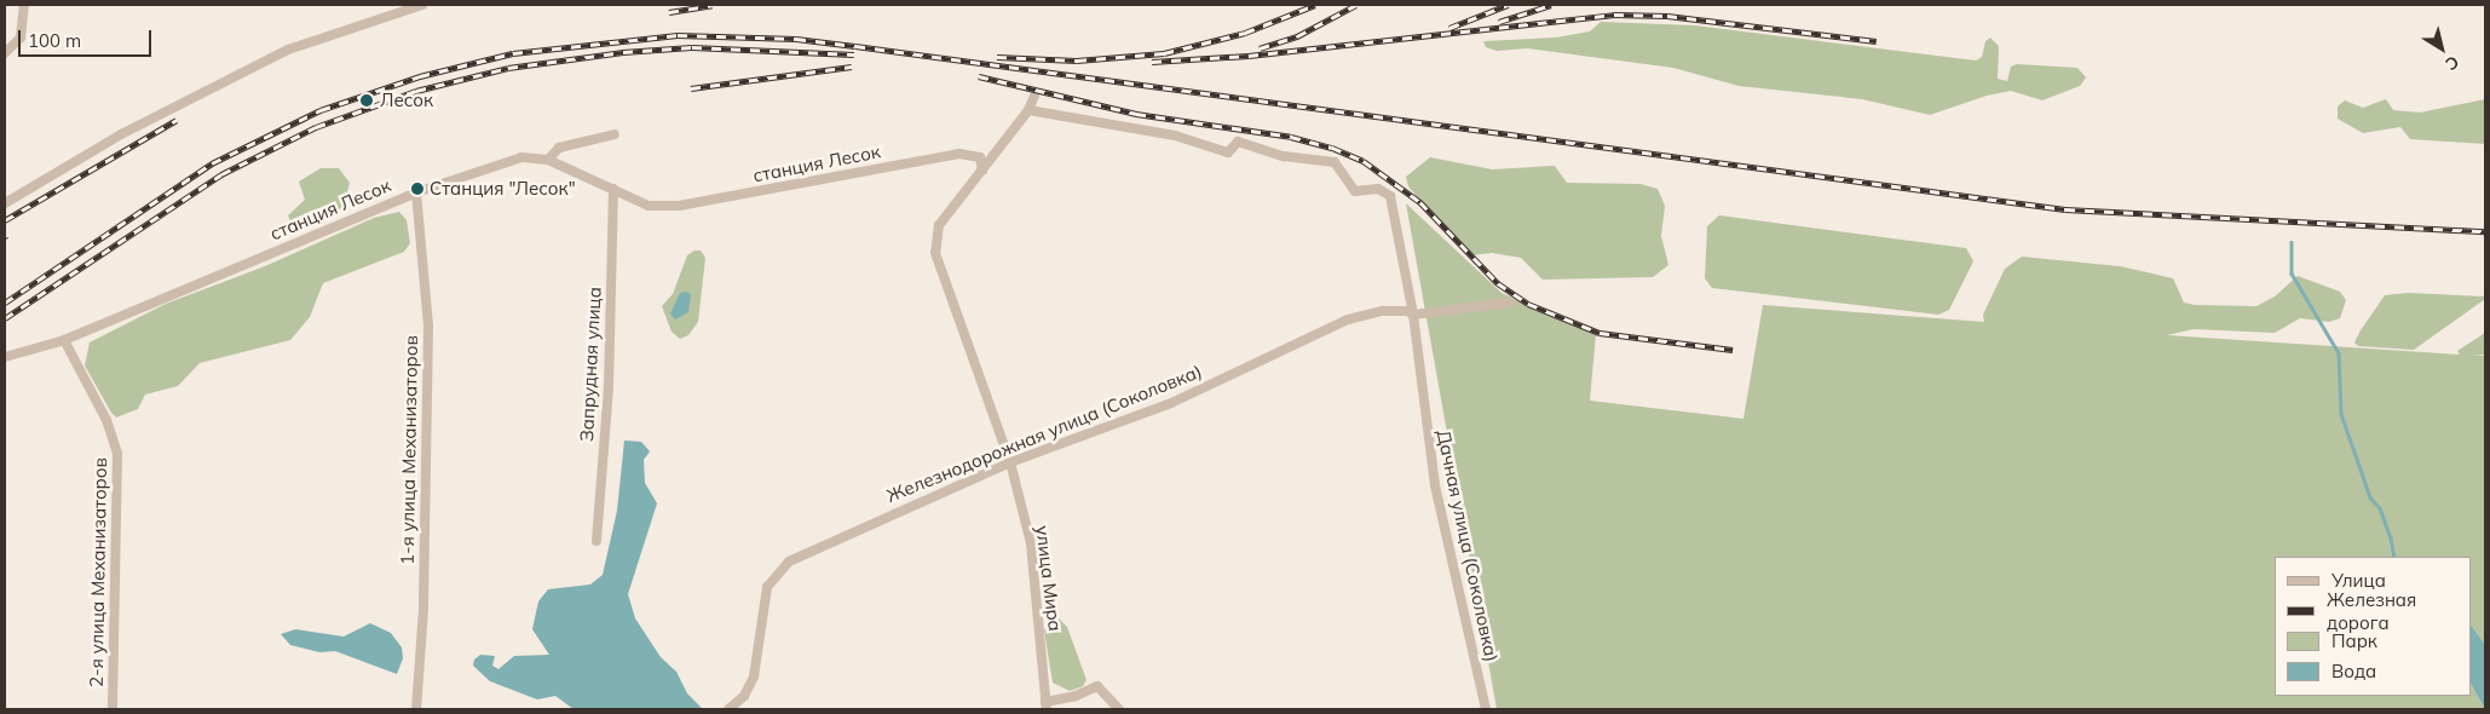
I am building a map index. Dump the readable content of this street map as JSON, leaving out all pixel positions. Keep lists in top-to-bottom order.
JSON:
{
  "streets": {
    "street": [
      "станция Лесок",
      "Запрудная улица",
      "Железнодорожная улица (Соколовка)",
      "1-я улица Механизаторов",
      "Дачная улица (Соколовка)",
      "2-я улица Механизаторов",
      "улица Мира"
    ]
  },
  "crossings": [
    ["станция Лесок", "Запрудная улица"],
    ["станция Лесок", "1-я улица Механизаторов"],
    ["станция Лесок", "2-я улица Механизаторов"],
    ["станция Лесок", "улица Мира"],
    ["Железнодорожная улица (Соколовка)", "Дачная улица (Соколовка)"],
    ["Железнодорожная улица (Соколовка)", "улица Мира"],
    ["Дачная улица (Соколовка)", "улица Мира"]
  ],
  "places": ["Лесок", "Станция \"Лесок\""],
  "legend": [
    "Улица",
    "Железная дорога",
    "Парк",
    "Вода"
  ],
  "scale_bar": "100 m",
  "north": "bottom right"
}
